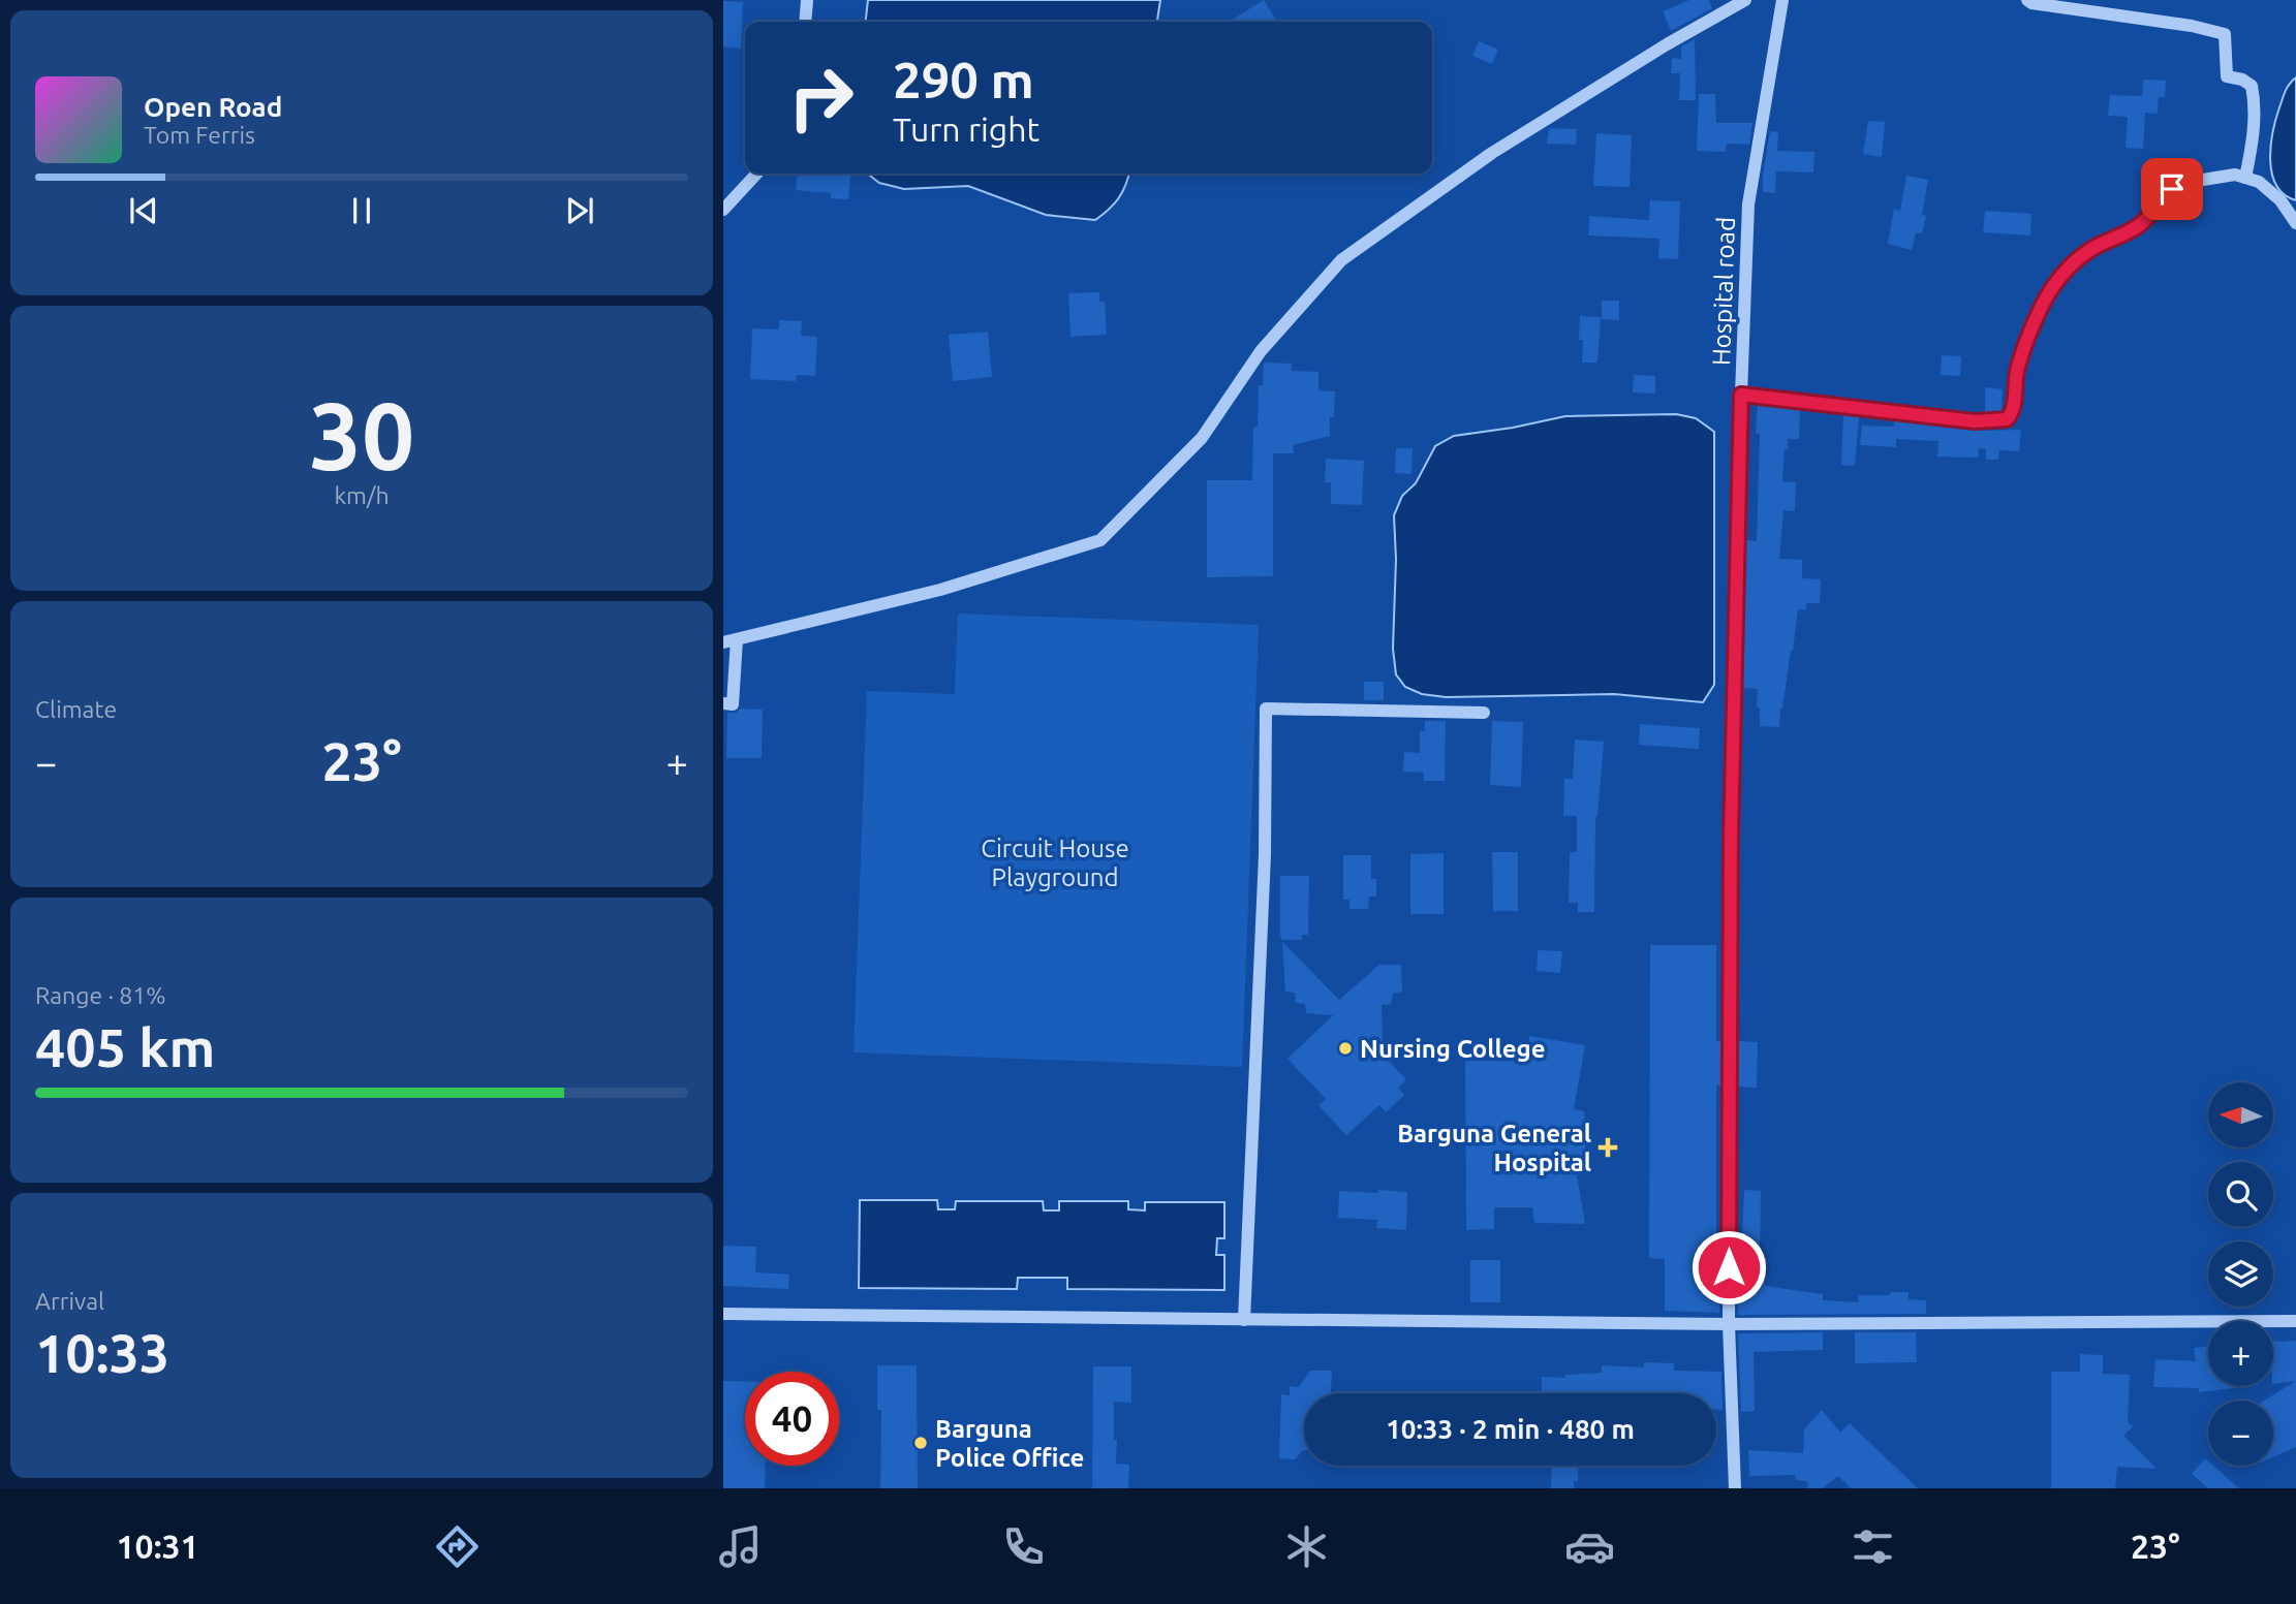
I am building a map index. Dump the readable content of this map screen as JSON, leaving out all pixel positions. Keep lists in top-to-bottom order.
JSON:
{
  "streets": {
    "street": ["Hospital road"]
  },
  "parks": ["Circuit House Playground"],
  "places": {
    "other": ["Nursing College", "Barguna Police Office"],
    "health": ["Barguna General Hospital"]
  },
  "north": "left",
  "page": {
    "turn": ["290 m", "Turn right"],
    "song": ["Open Road", "Tom Ferris"],
    "tile": [
      ["30", "km/h"],
      "Climate",
      ["Range · 81%", "405 km"],
      ["Arrival", "10:33"]
    ],
    "heat": ["−", "23°", "+"],
    "map_buttons": ["+", "−"],
    "limit": "40",
    "trip": "10:33 · 2 min · 480 m",
    "tabs": ["10:31", "23°"]
  }
}
